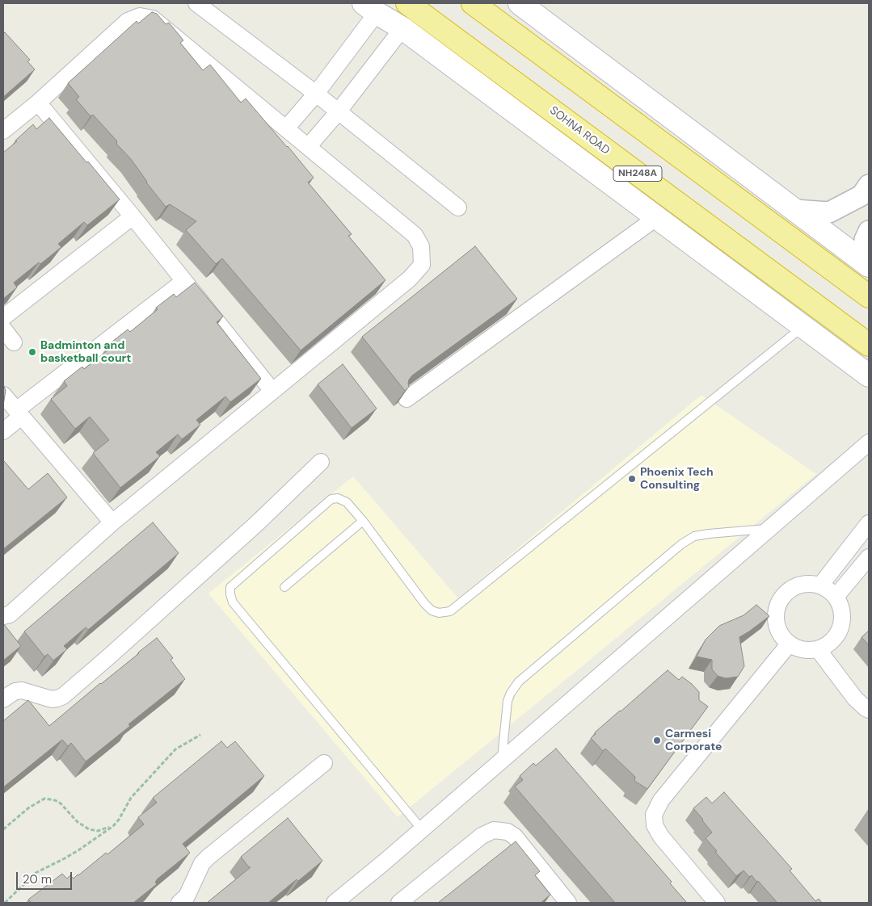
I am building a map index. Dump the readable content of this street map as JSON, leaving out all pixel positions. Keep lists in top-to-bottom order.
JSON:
{
  "streets": {
    "highway": ["SOHNA ROAD", "NH248A"]
  },
  "places": ["Badminton and basketball court", "Phoenix Tech Consulting", "Carmesi Corporate"],
  "scale_bar": "20 m"
}
